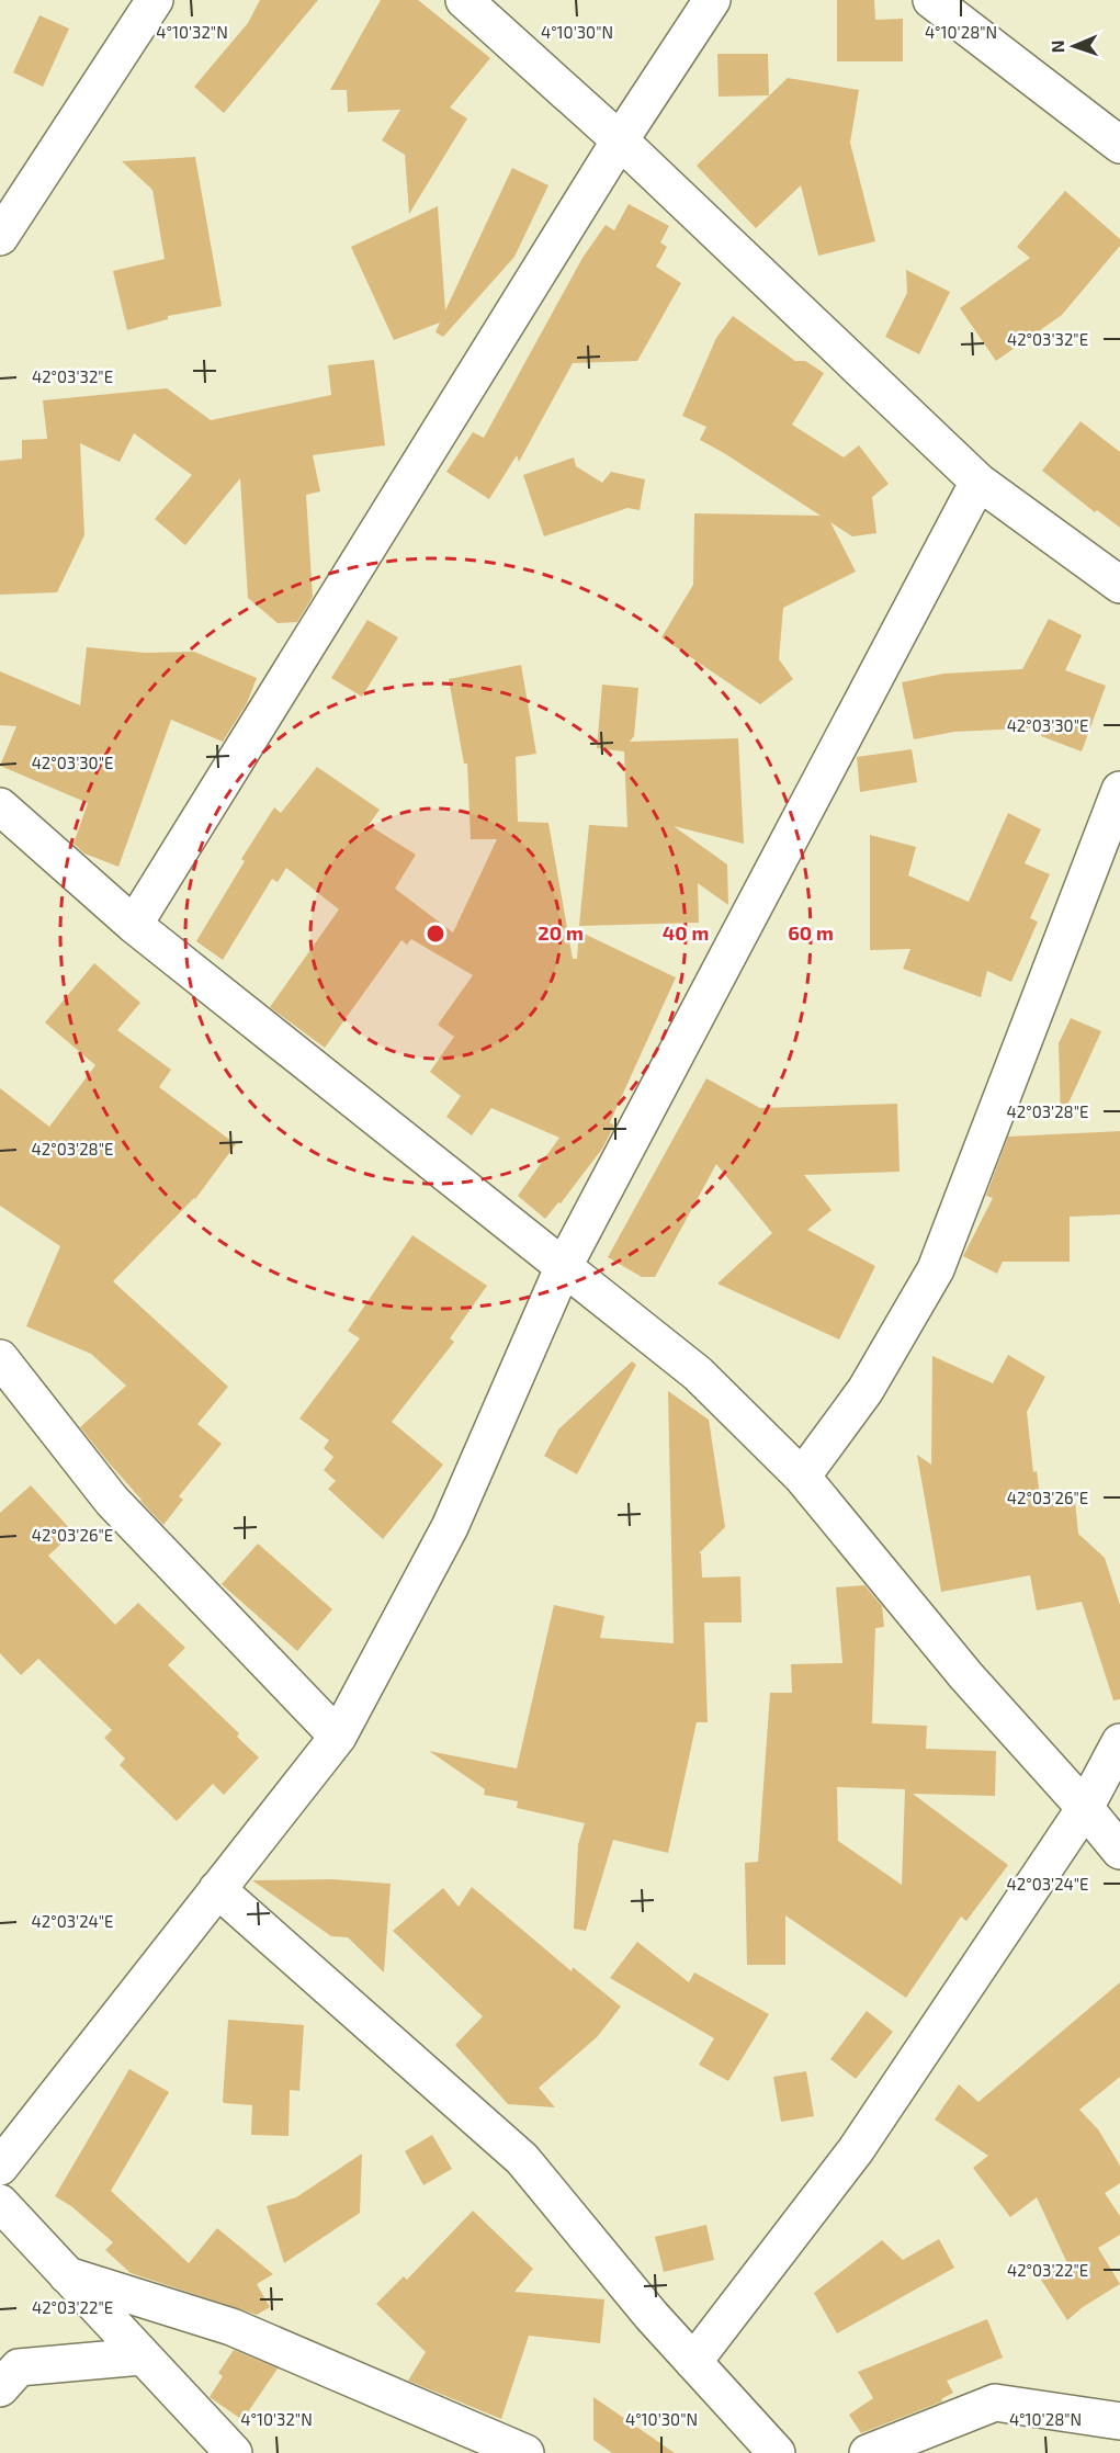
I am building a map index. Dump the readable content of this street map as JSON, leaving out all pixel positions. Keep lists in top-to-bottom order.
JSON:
{
  "north": "left",
  "coordinates": [
    "4°10'32\"N",
    "4°10'30\"N",
    "4°10'28\"N",
    "42°03'32\"E",
    "42°03'30\"E",
    "42°03'28\"E",
    "42°03'26\"E",
    "42°03'24\"E",
    "42°03'22\"E"
  ],
  "rings": ["20 m", "40 m", "60 m"]
}
